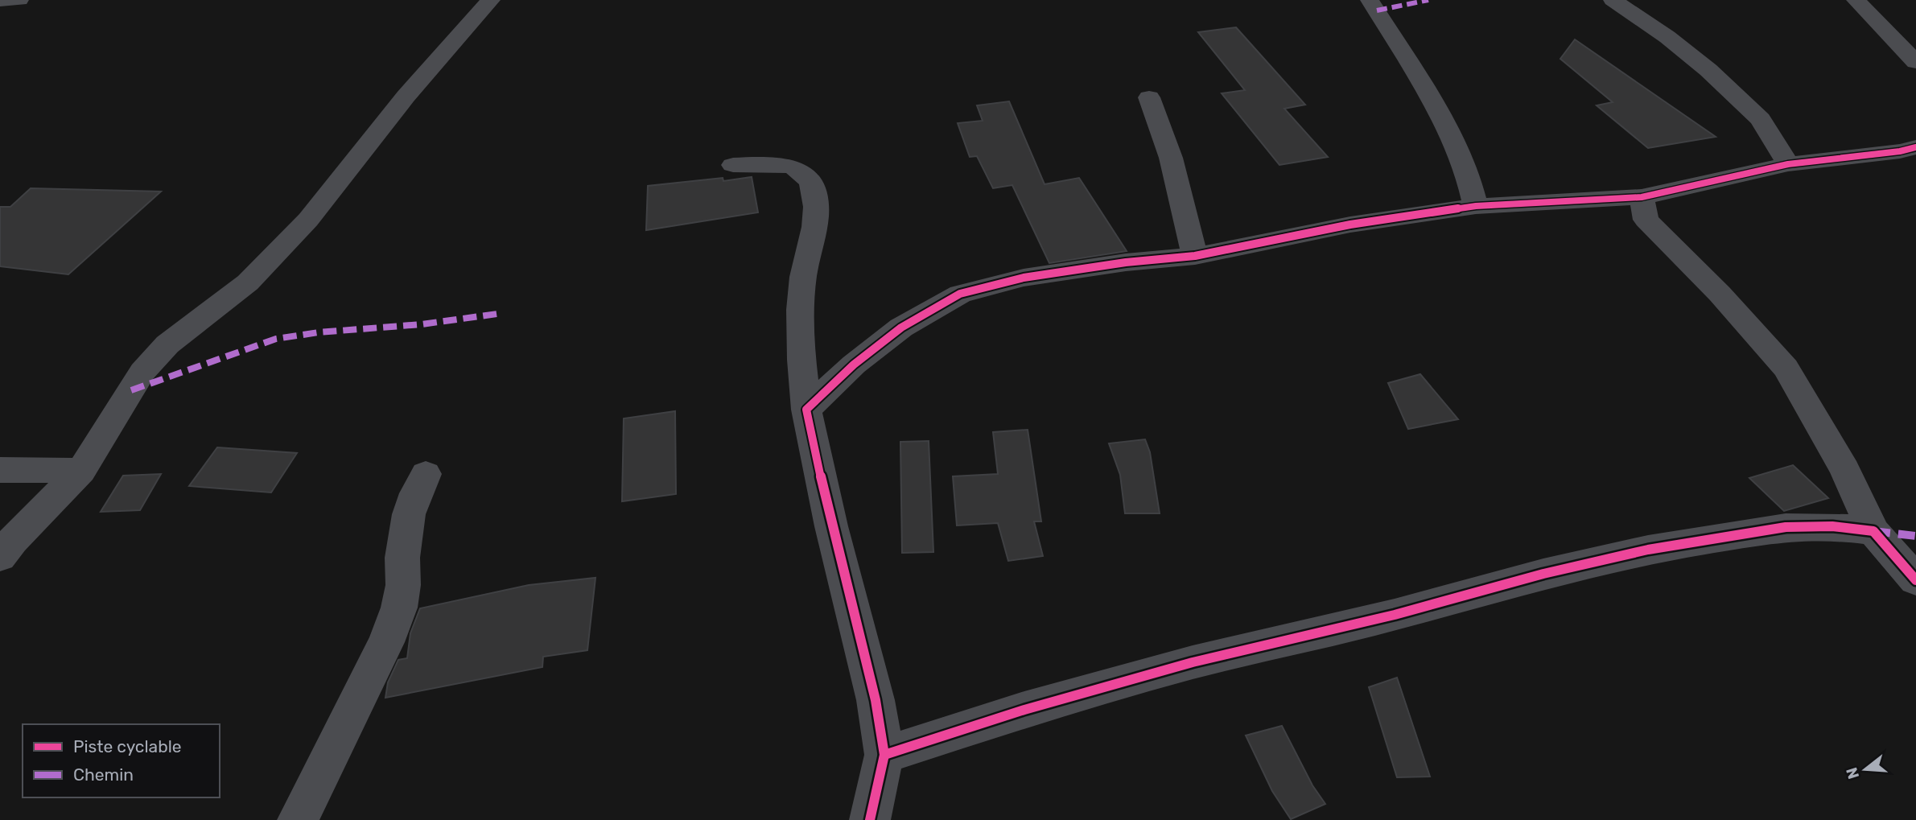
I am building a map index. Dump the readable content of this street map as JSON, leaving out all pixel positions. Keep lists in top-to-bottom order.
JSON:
{
  "legend": ["Piste cyclable", "Chemin"],
  "north": "left"
}
